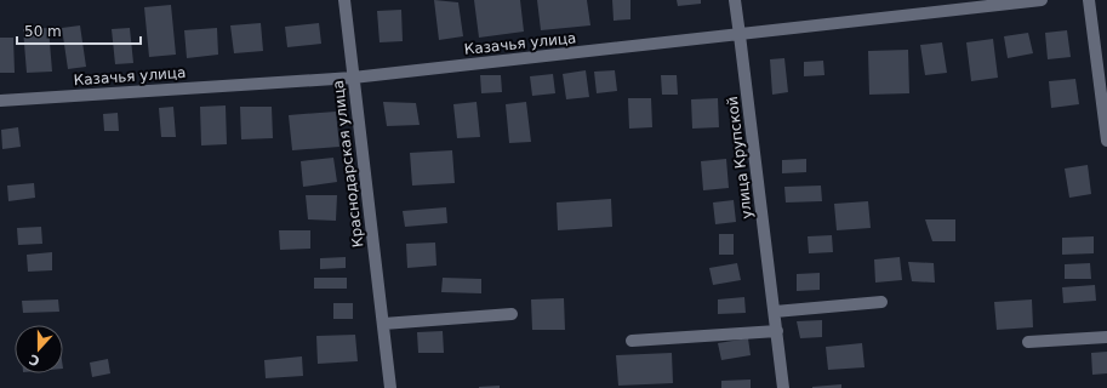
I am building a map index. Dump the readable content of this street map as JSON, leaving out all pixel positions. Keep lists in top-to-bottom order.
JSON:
{
  "streets": {
    "street": ["Казачья улица", "улица Крупской", "Краснодарская улица"]
  },
  "crossings": [
    ["Казачья улица", "улица Крупской"],
    ["Казачья улица", "Краснодарская улица"]
  ],
  "scale_bar": "50 m",
  "north": "bottom"
}
